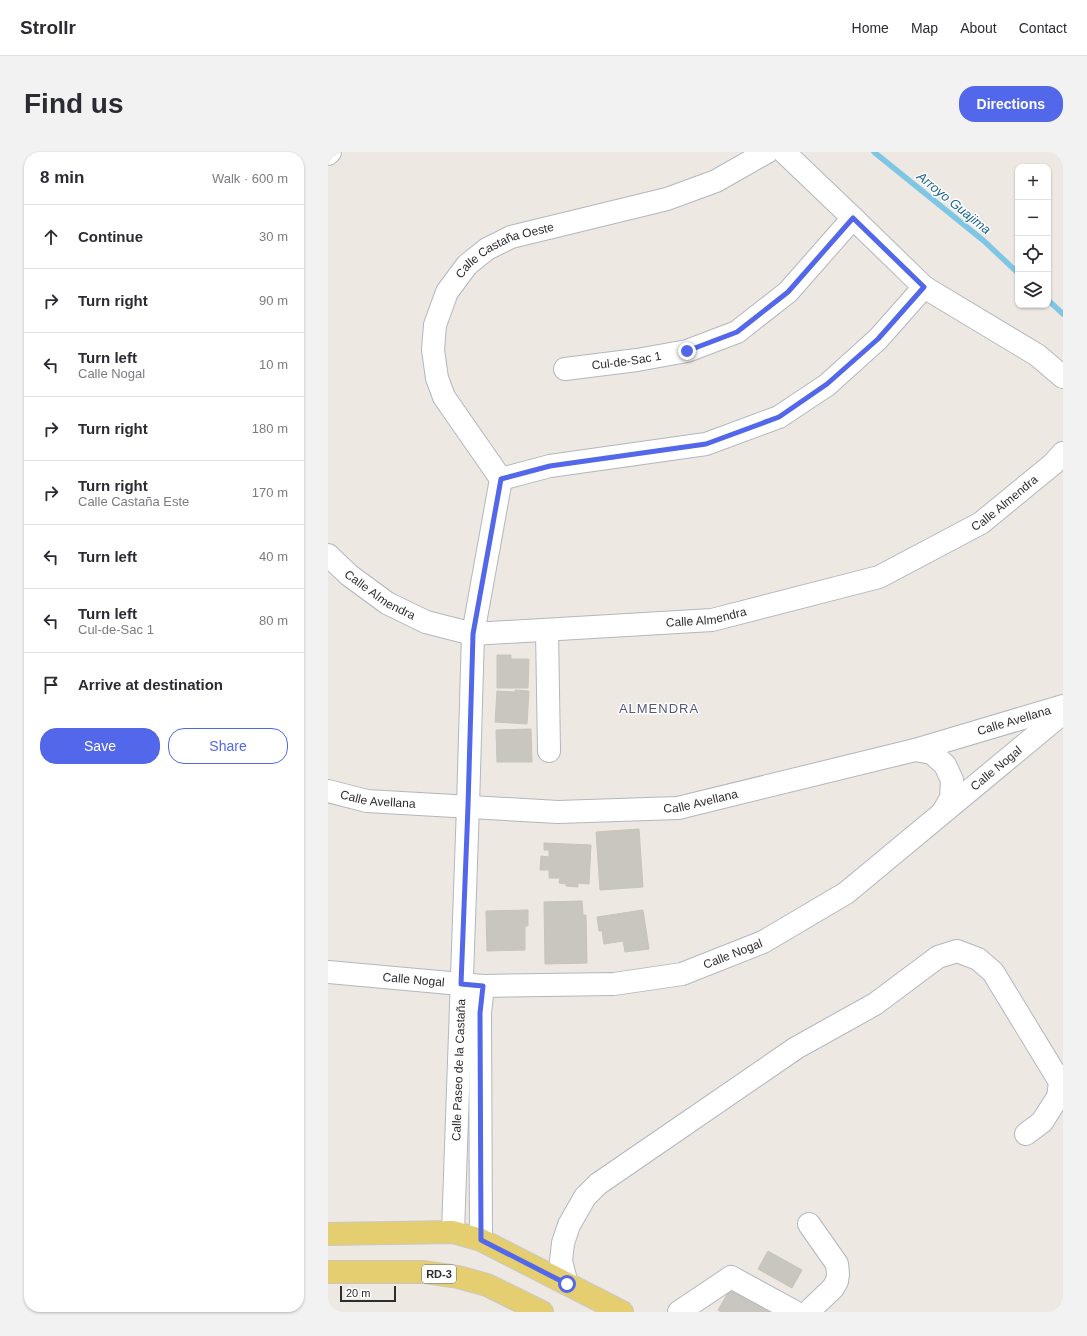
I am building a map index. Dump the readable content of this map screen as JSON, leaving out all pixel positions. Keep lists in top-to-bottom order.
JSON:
{
  "streets": {
    "main road": ["RD-3"],
    "street": [
      "Calle Castaña Oeste",
      "Cul-de-Sac 1",
      "Calle Almendra",
      "Calle Avellana",
      "Calle Nogal",
      "Calle Paseo de la Castaña"
    ]
  },
  "crossings": [
    ["Calle Castaña Oeste", "Calle Paseo de la Castaña"],
    ["Calle Almendra", "Calle Paseo de la Castaña"],
    ["Calle Avellana", "Calle Paseo de la Castaña"],
    ["Calle Nogal", "Calle Paseo de la Castaña"]
  ],
  "districts": ["ALMENDRA"],
  "water": ["Arroyo Guajima"],
  "scale_bar": "20 m",
  "page": {
    "header": "Strollr",
    "nav": [
      "Home",
      "Map",
      "About",
      "Contact"
    ],
    "buttons": [
      "Directions",
      ["Save", "Share"]
    ],
    "title": "Find us",
    "heading": ["8 min", "Walk · 600 m"],
    "map_buttons": ["+", "−"],
    "list": [
      ["Continue", "30 m"],
      ["Turn right", "90 m"],
      ["Turn left", "Calle Nogal", "10 m"],
      ["Turn right", "180 m"],
      ["Turn right", "Calle Castaña Este", "170 m"],
      ["Turn left", "40 m"],
      ["Turn left", "Cul-de-Sac 1", "80 m"],
      "Arrive at destination"
    ],
    "scale": "20 m"
  }
}
